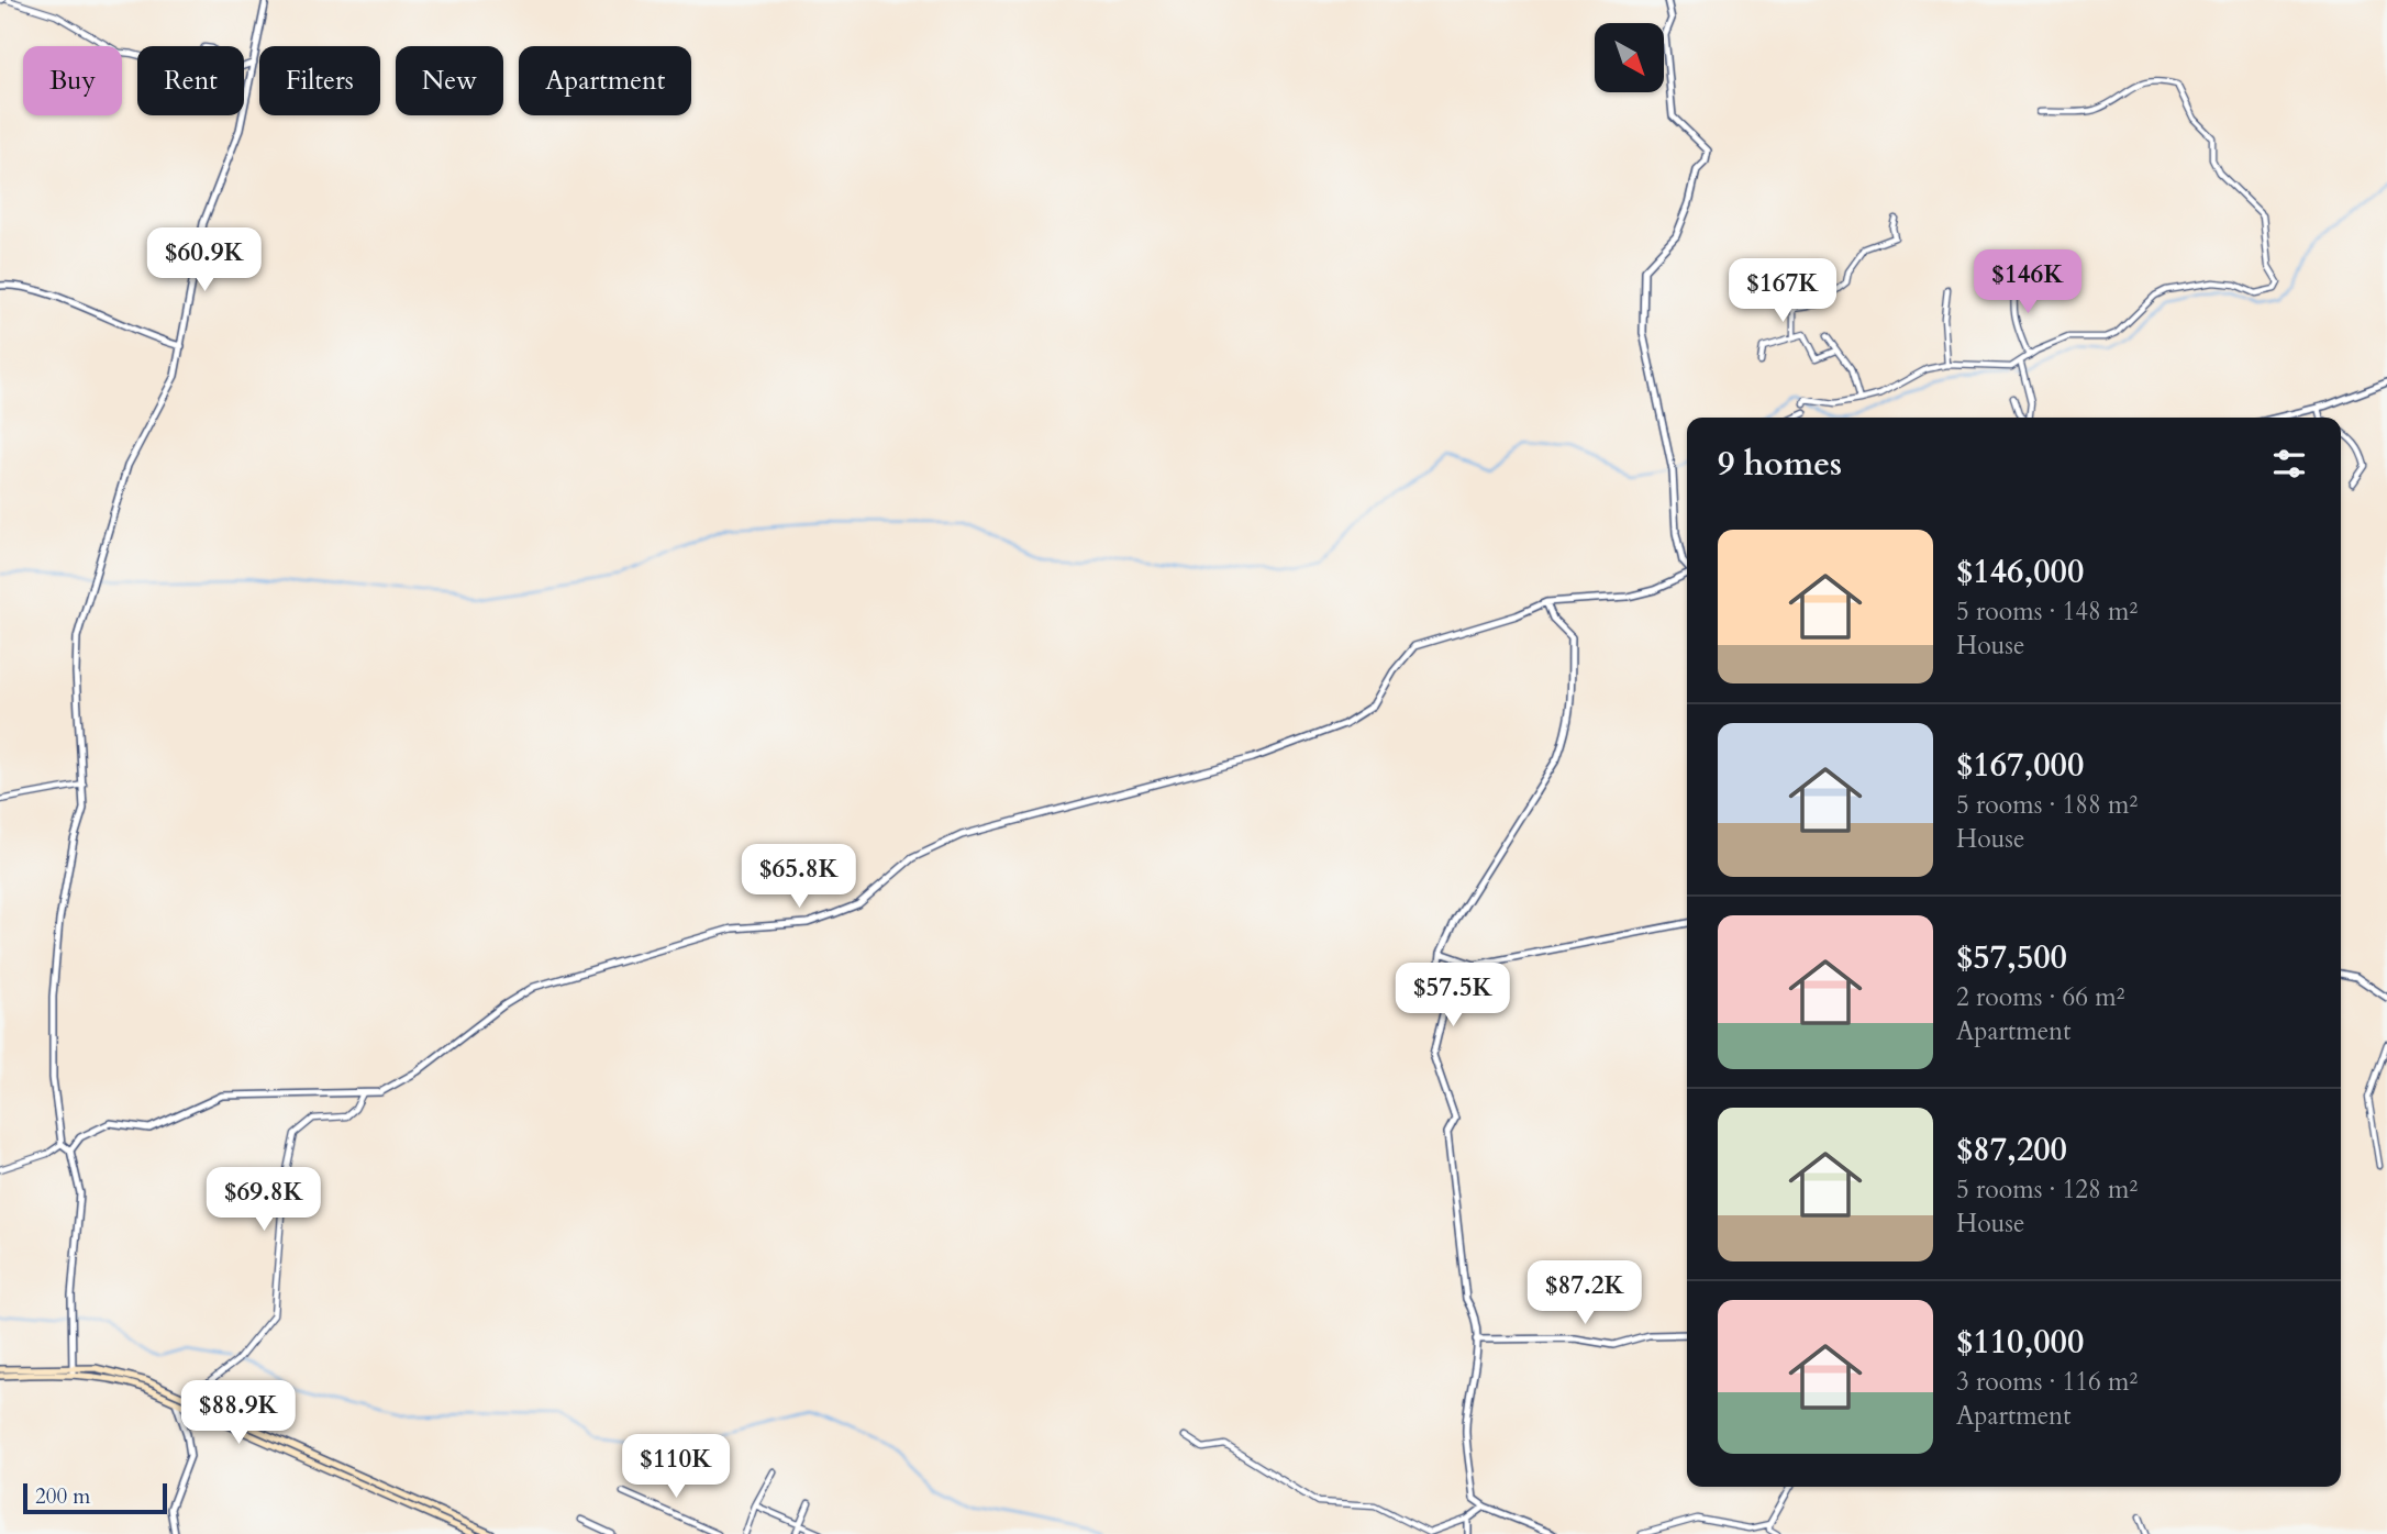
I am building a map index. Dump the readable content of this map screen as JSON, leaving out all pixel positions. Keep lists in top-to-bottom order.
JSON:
{
  "scale_bar": "200 m",
  "north": "bottom right",
  "page": {
    "chip": [
      "Buy",
      "Rent",
      "Filters",
      "New",
      "Apartment"
    ],
    "price": [
      "$60.9K",
      "$146K",
      "$167K",
      "$65.8K",
      "$57.5K",
      "$69.8K",
      "$87.2K",
      "$88.9K",
      "$110K"
    ],
    "heading": "9 homes",
    "list": [
      {
        "name": "$146,000",
        "note": "5 rooms · 148 m² · House"
      },
      {
        "name": "$167,000",
        "note": "5 rooms · 188 m² · House"
      },
      {
        "name": "$57,500",
        "note": "2 rooms · 66 m² · Apartment"
      },
      {
        "name": "$87,200",
        "note": "5 rooms · 128 m² · House"
      },
      {
        "name": "$110,000",
        "note": "3 rooms · 116 m² · Apartment"
      }
    ],
    "scale": "200 m"
  }
}
